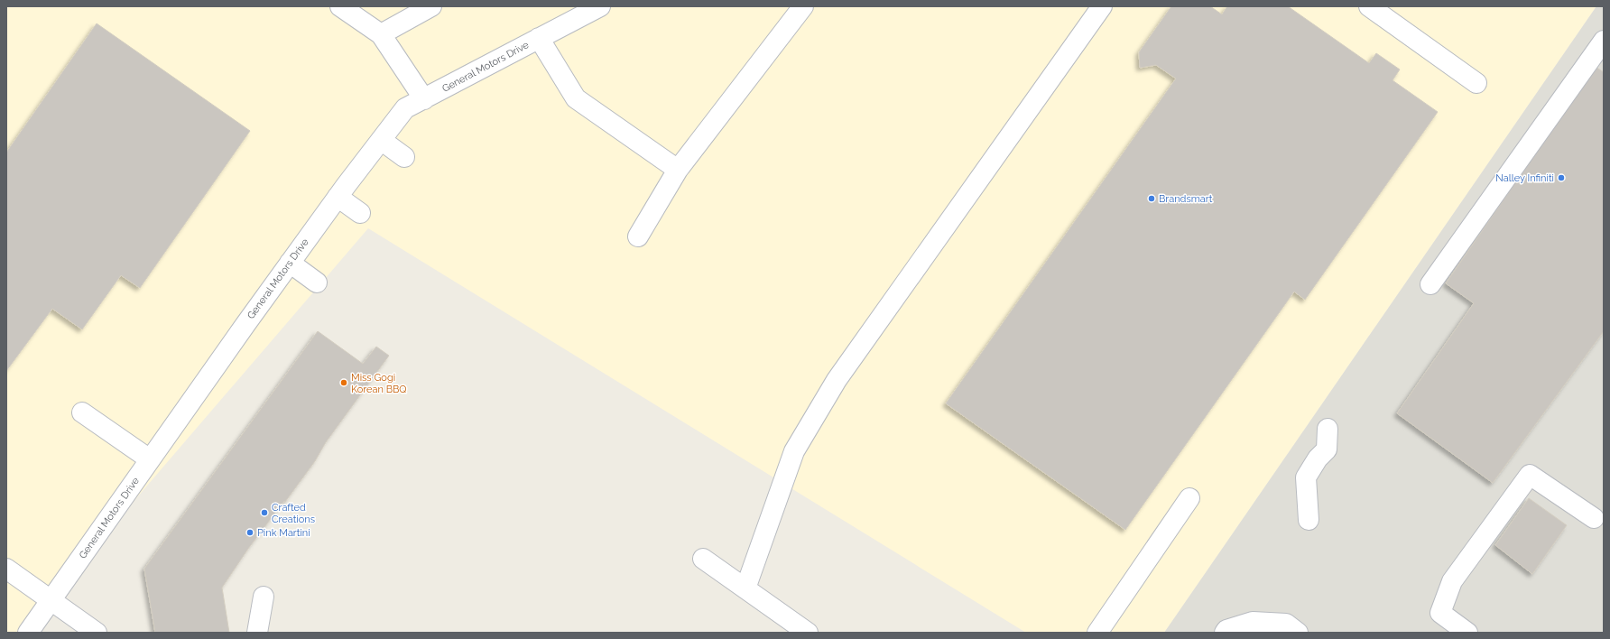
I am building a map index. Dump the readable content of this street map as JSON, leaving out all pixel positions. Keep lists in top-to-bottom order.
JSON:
{
  "streets": {
    "street": ["General Motors Drive"]
  },
  "places": [
    "Nalley Infiniti",
    "Brandsmart",
    "Miss Gogi Korean BBQ",
    "Crafted Creations",
    "Pink Martini"
  ]
}
